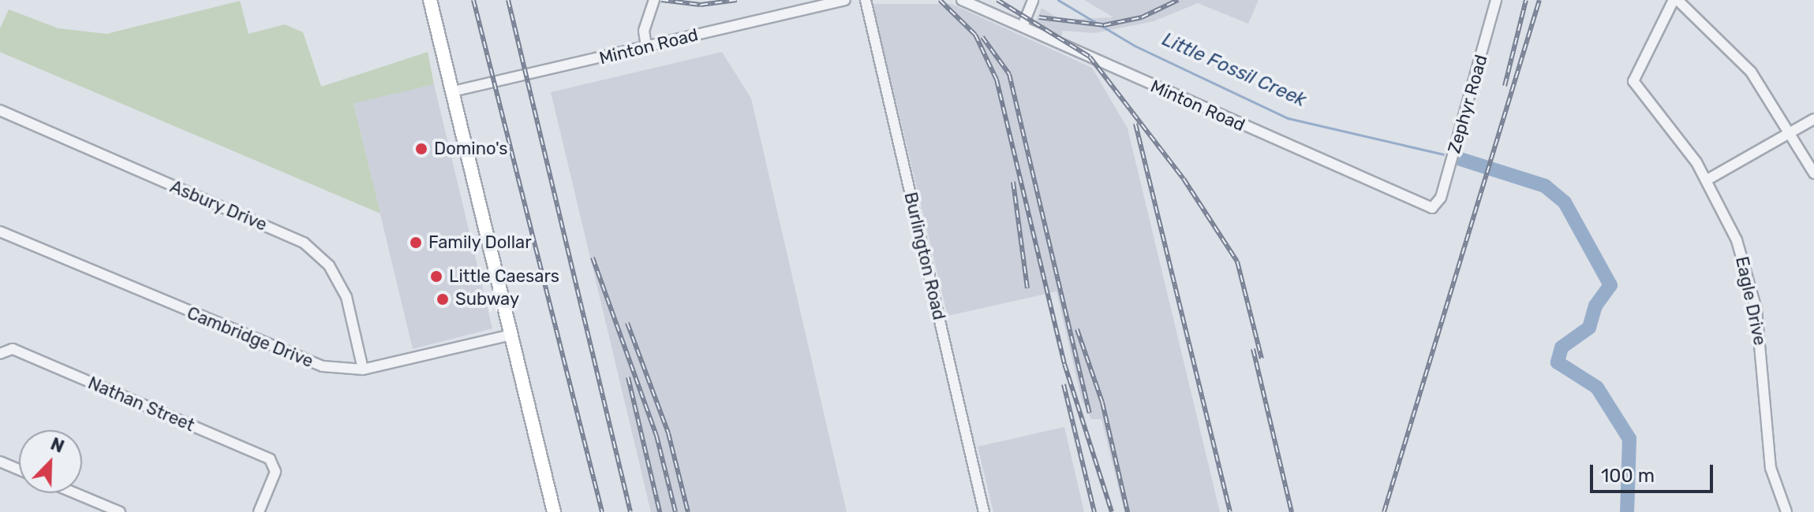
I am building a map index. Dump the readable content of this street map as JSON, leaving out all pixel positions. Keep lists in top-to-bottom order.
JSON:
{
  "streets": {
    "street": [
      "Minton Road",
      "Zephyr Road",
      "Asbury Drive",
      "Burlington Road",
      "Eagle Drive",
      "Cambridge Drive",
      "Nathan Street"
    ]
  },
  "crossings": [
    ["Minton Road", "Zephyr Road"],
    ["Asbury Drive", "Cambridge Drive"]
  ],
  "water": ["Little Fossil Creek"],
  "places": [
    "Domino's",
    "Family Dollar",
    "Little Caesars",
    "Subway"
  ],
  "scale_bar": "100 m",
  "north": "top right"
}
